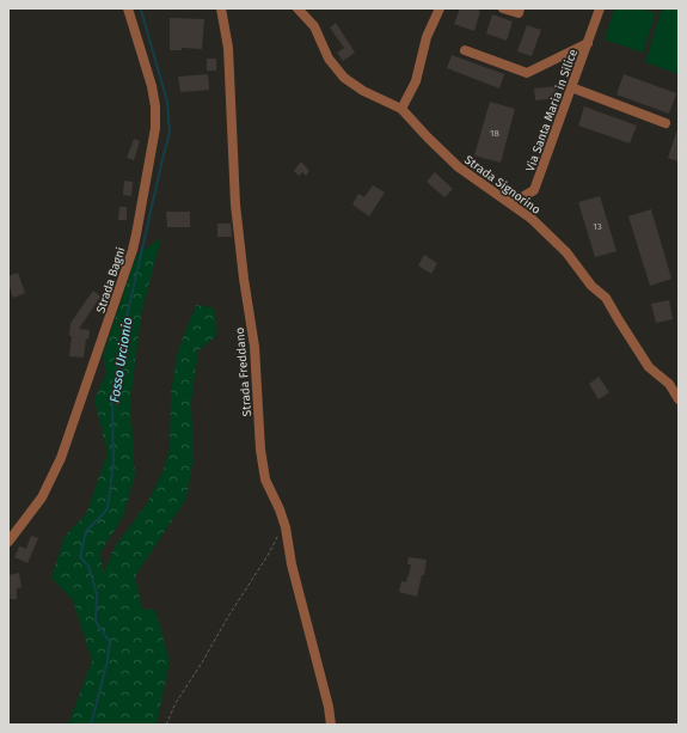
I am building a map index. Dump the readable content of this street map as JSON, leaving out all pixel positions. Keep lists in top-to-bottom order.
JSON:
{
  "streets": {
    "street": [
      "Via Santa Maria in Silice",
      "Strada Signorino",
      "Strada Bagni",
      "Strada Freddano"
    ]
  },
  "crossings": [
    ["Via Santa Maria in Silice", "Strada Signorino"]
  ],
  "water": ["Fosso Urcionio"],
  "house_numbers": ["18", "13"]
}
